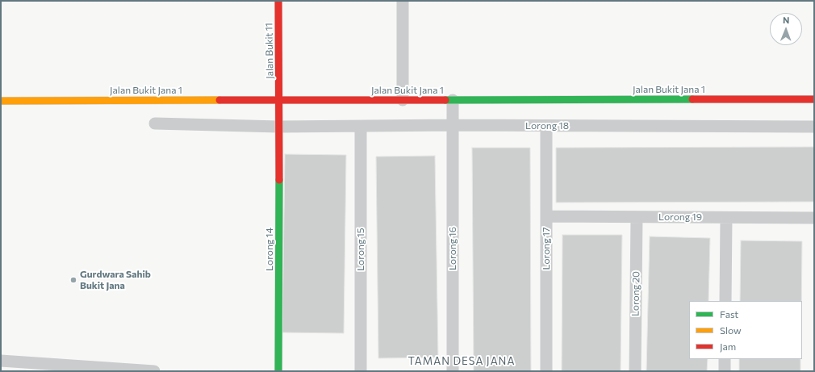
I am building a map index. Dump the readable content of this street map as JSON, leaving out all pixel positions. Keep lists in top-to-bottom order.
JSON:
{
  "streets": {
    "street": [
      "Jalan Bukit 11",
      "Jalan Bukit Jana 1",
      "Lorong 18",
      "Lorong 19",
      "Lorong 16",
      "Lorong 17",
      "Lorong 14",
      "Lorong 15",
      "Lorong 20"
    ]
  },
  "crossings": [
    ["Jalan Bukit 11", "Jalan Bukit Jana 1"],
    ["Jalan Bukit 11", "Lorong 18"],
    ["Jalan Bukit 11", "Lorong 14"],
    ["Jalan Bukit Jana 1", "Lorong 16"],
    ["Lorong 18", "Lorong 16"],
    ["Lorong 18", "Lorong 17"],
    ["Lorong 18", "Lorong 14"],
    ["Lorong 18", "Lorong 15"],
    ["Lorong 19", "Lorong 17"],
    ["Lorong 19", "Lorong 20"]
  ],
  "districts": ["TAMAN DESA JANA"],
  "places": ["Gurdwara Sahib Bukit Jana"],
  "legend": ["Fast", "Slow", "Jam"],
  "north": "top"
}
